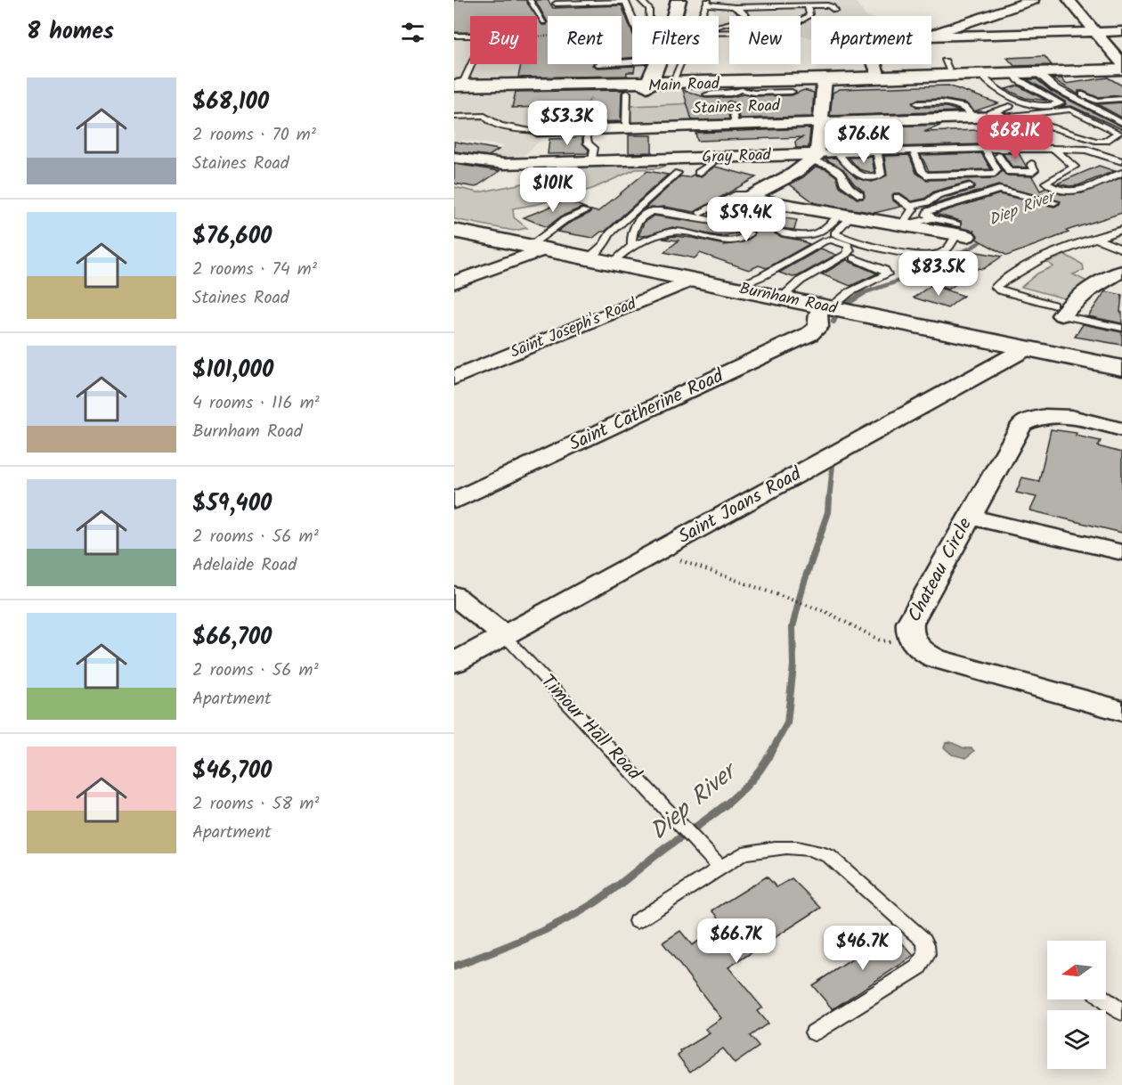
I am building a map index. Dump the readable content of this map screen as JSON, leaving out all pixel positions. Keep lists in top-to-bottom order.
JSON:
{
  "streets": {
    "main road": ["Main Road", "Burnham Road"],
    "street": [
      "Staines Road",
      "Gray Road",
      "Saint Joseph's Road",
      "Saint Catherine Road",
      "Saint Joans Road",
      "Chateau Circle",
      "Timour Hall Road"
    ]
  },
  "crossings": [
    ["Burnham Road", "Saint Joseph's Road"],
    ["Burnham Road", "Saint Catherine Road"],
    ["Burnham Road", "Saint Joans Road"],
    ["Saint Joans Road", "Timour Hall Road"]
  ],
  "water": ["Diep River"],
  "north": "left",
  "page": {
    "heading": "8 homes",
    "chip": [
      "Buy",
      "Rent",
      "Filters",
      "New",
      "Apartment"
    ],
    "list": [
      {
        "name": "$68,100",
        "note": "2 rooms · 70 m² · Staines Road"
      },
      {
        "name": "$76,600",
        "note": "2 rooms · 74 m² · Staines Road"
      },
      {
        "name": "$101,000",
        "note": "4 rooms · 116 m² · Burnham Road"
      },
      {
        "name": "$59,400",
        "note": "2 rooms · 56 m² · Adelaide Road"
      },
      {
        "name": "$66,700",
        "note": "2 rooms · 56 m² · Apartment"
      },
      {
        "name": "$46,700",
        "note": "2 rooms · 58 m² · Apartment"
      }
    ],
    "price": [
      "$53.3K",
      "$68.1K",
      "$76.6K",
      "$101K",
      "$59.4K",
      "$83.5K",
      "$66.7K",
      "$46.7K"
    ]
  }
}
